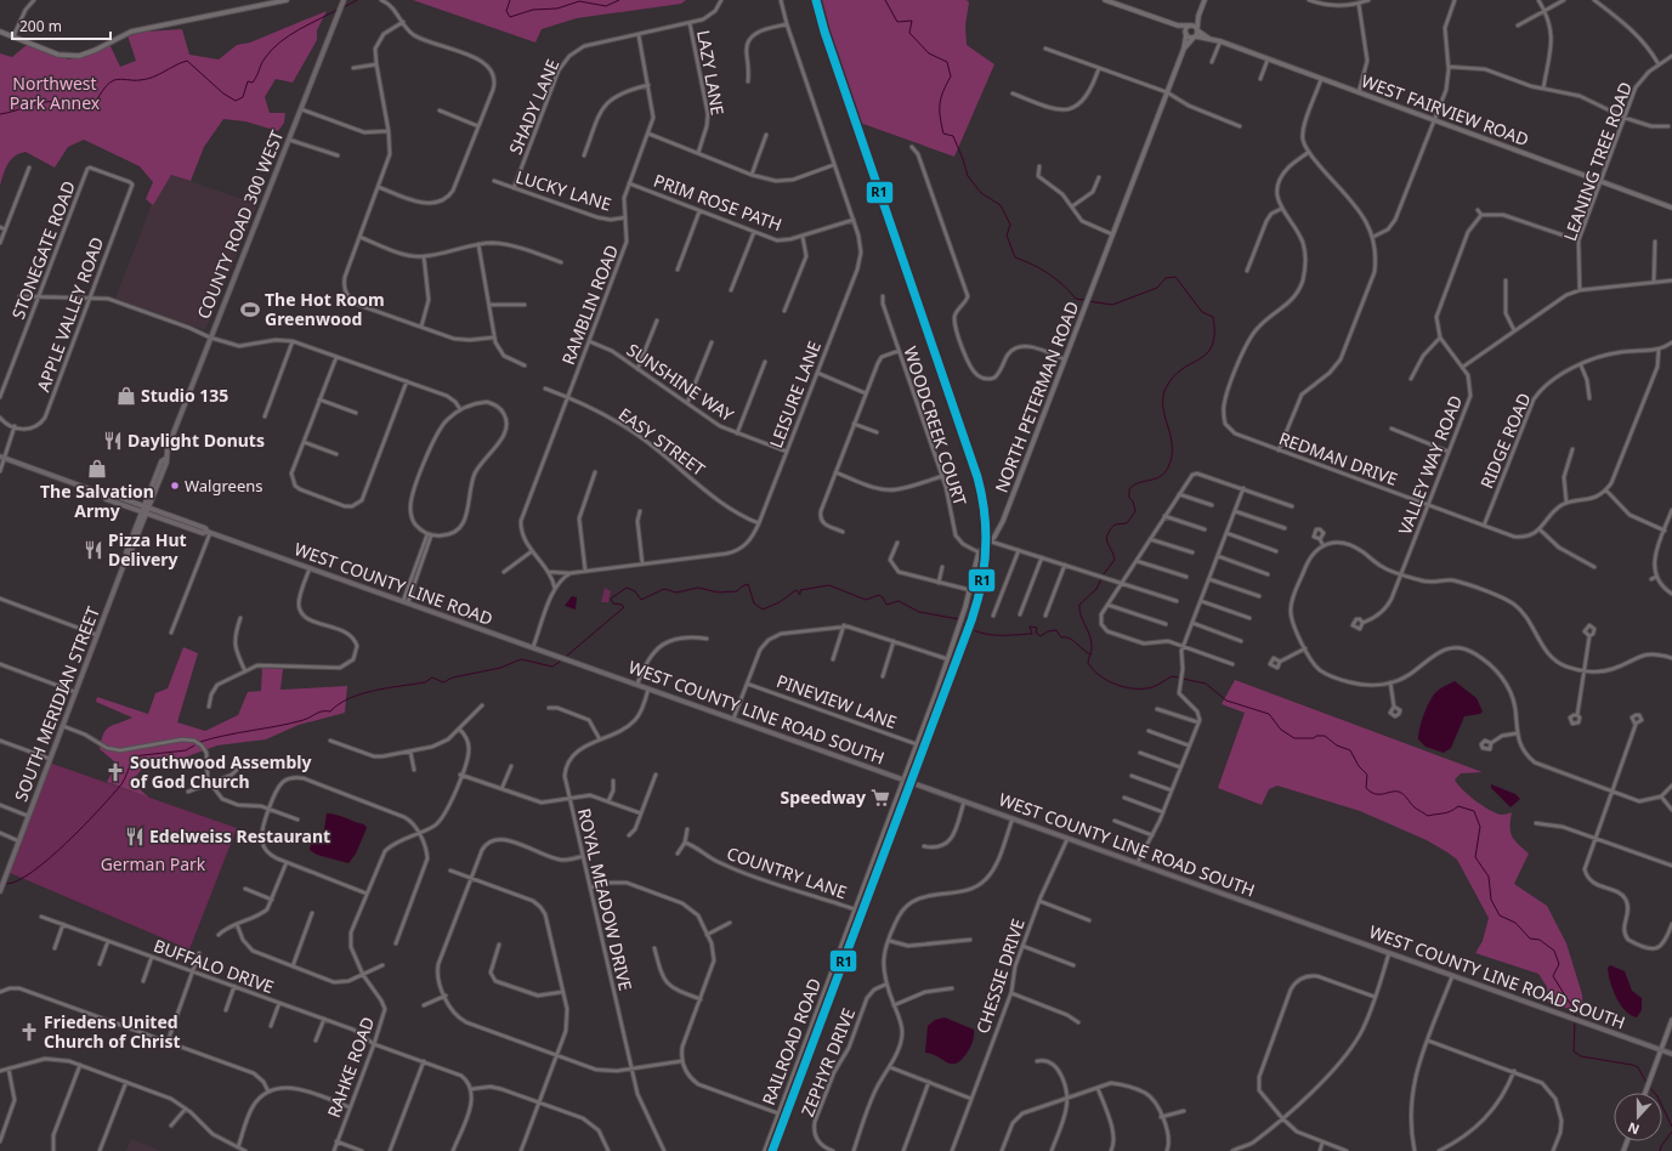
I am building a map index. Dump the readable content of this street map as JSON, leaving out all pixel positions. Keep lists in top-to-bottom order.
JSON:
{
  "streets": {
    "main road": [
      "COUNTY ROAD 300 WEST",
      "WEST COUNTY LINE ROAD",
      "SOUTH MERIDIAN STREET",
      "WEST COUNTY LINE ROAD SOUTH"
    ],
    "street": [
      "LAZY LANE",
      "SHADY LANE",
      "WEST FAIRVIEW ROAD",
      "LEANING TREE ROAD",
      "LUCKY LANE",
      "PRIM ROSE PATH",
      "STONEGATE ROAD",
      "RAMBLIN ROAD",
      "APPLE VALLEY ROAD",
      "SUNSHINE WAY",
      "LEISURE LANE",
      "NORTH PETERMAN ROAD",
      "WOODCREEK COURT",
      "RIDGE ROAD",
      "EASY STREET",
      "REDMAN DRIVE",
      "VALLEY WAY ROAD",
      "PINEVIEW LANE",
      "COUNTRY LANE",
      "ROYAL MEADOW DRIVE",
      "BUFFALO DRIVE",
      "CHESSIE DRIVE",
      "RAILROAD ROAD",
      "ZEPHYR DRIVE",
      "RAHKE ROAD"
    ]
  },
  "crossings": [
    ["LAZY LANE", "SHADY LANE"],
    ["SHADY LANE", "LUCKY LANE"],
    ["SHADY LANE", "RAMBLIN ROAD"],
    ["WEST FAIRVIEW ROAD", "LEANING TREE ROAD"],
    ["WEST FAIRVIEW ROAD", "NORTH PETERMAN ROAD"],
    ["LUCKY LANE", "RAMBLIN ROAD"],
    ["PRIM ROSE PATH", "RAMBLIN ROAD"],
    ["PRIM ROSE PATH", "LEISURE LANE"],
    ["COUNTY ROAD 300 WEST", "WEST COUNTY LINE ROAD"],
    ["COUNTY ROAD 300 WEST", "SOUTH MERIDIAN STREET"],
    ["STONEGATE ROAD", "APPLE VALLEY ROAD"],
    ["RAMBLIN ROAD", "SUNSHINE WAY"],
    ["RAMBLIN ROAD", "EASY STREET"],
    ["SUNSHINE WAY", "LEISURE LANE"],
    ["LEISURE LANE", "EASY STREET"],
    ["NORTH PETERMAN ROAD", "WOODCREEK COURT"],
    ["RIDGE ROAD", "REDMAN DRIVE"],
    ["REDMAN DRIVE", "VALLEY WAY ROAD"],
    ["WEST COUNTY LINE ROAD", "SOUTH MERIDIAN STREET"],
    ["WEST COUNTY LINE ROAD", "WEST COUNTY LINE ROAD SOUTH"],
    ["WEST COUNTY LINE ROAD SOUTH", "ROYAL MEADOW DRIVE"],
    ["WEST COUNTY LINE ROAD SOUTH", "CHESSIE DRIVE"],
    ["WEST COUNTY LINE ROAD SOUTH", "RAILROAD ROAD"],
    ["COUNTRY LANE", "RAILROAD ROAD"],
    ["BUFFALO DRIVE", "RAHKE ROAD"]
  ],
  "parks": ["Northwest Park Annex", "German Park"],
  "places": {
    "sports": ["The Hot Room Greenwood"],
    "shop": ["Studio 135", "The Salvation Army"],
    "restaurant": ["Daylight Donuts", "Pizza Hut Delivery", "Edelweiss Restaurant"],
    "other": ["Walgreens"],
    "church": ["Southwood Assembly of God Church", "Friedens United Church of Christ"],
    "supermarket": ["Speedway"]
  },
  "lines": ["transit line R1"],
  "scale_bar": "200 m",
  "north": "bottom"
}
